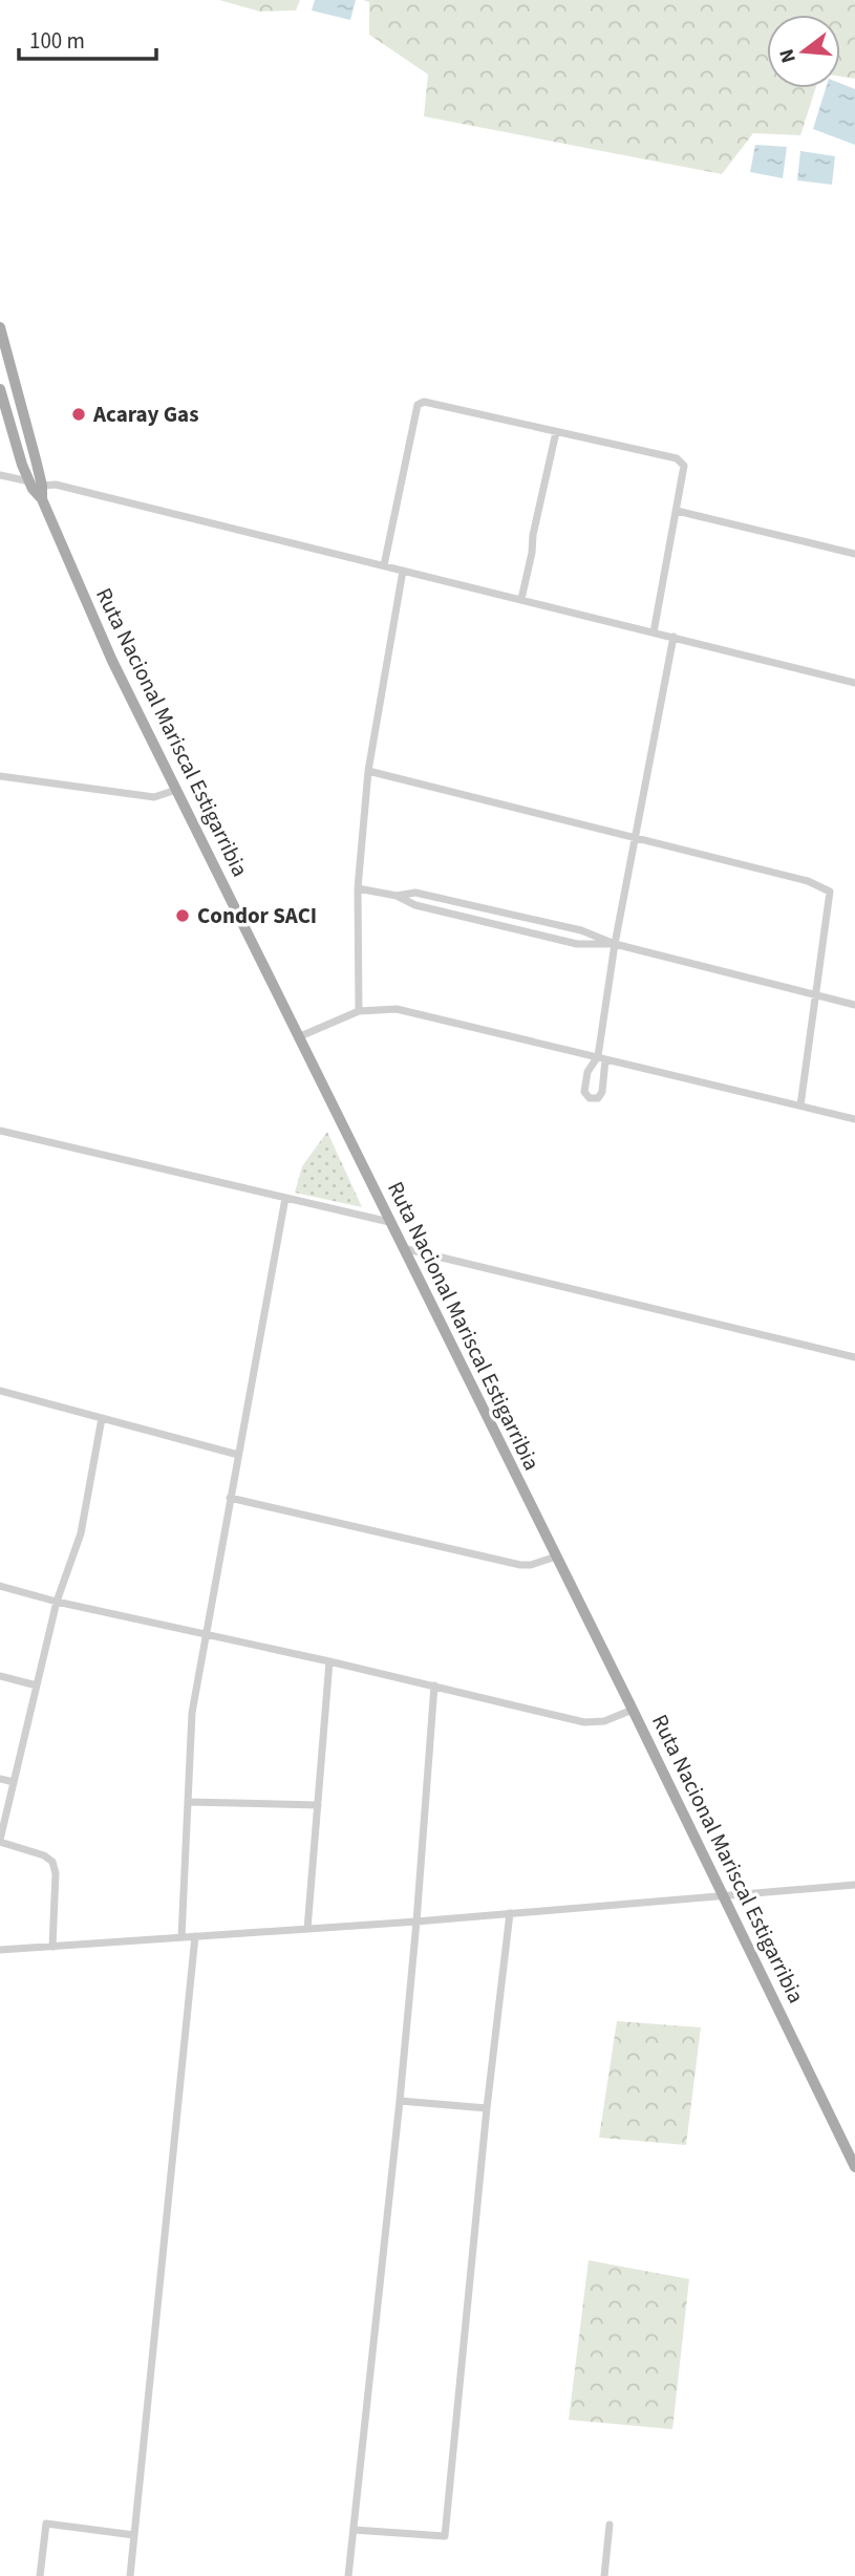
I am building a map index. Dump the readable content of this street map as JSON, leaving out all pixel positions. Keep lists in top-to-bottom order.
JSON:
{
  "streets": {
    "main road": ["Ruta Nacional Mariscal Estigarribia"]
  },
  "places": ["Acaray Gas", "Condor SACI"],
  "scale_bar": "100 m",
  "north": "left"
}
